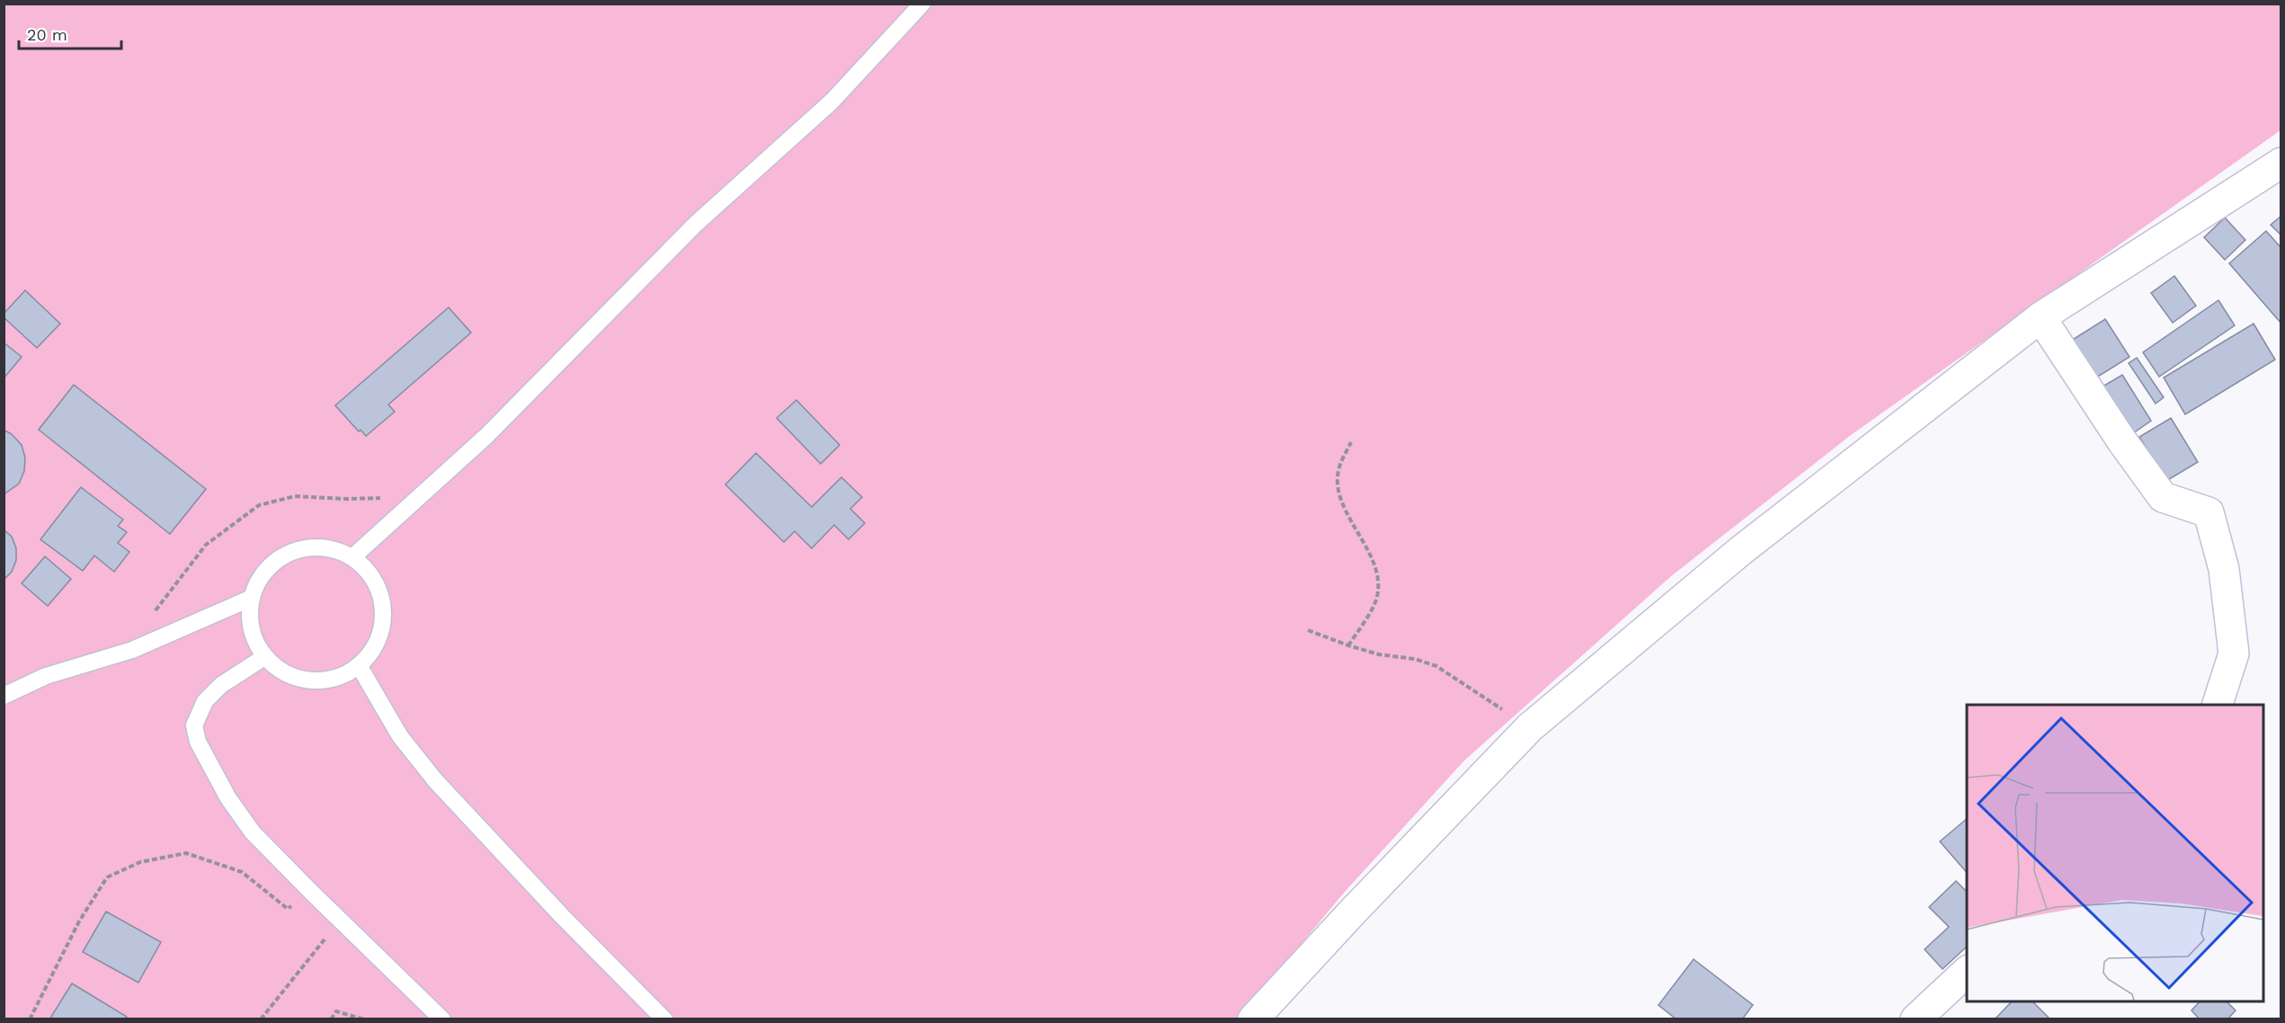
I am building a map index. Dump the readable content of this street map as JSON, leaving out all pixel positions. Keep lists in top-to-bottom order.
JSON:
{
  "scale_bar": "20 m"
}
